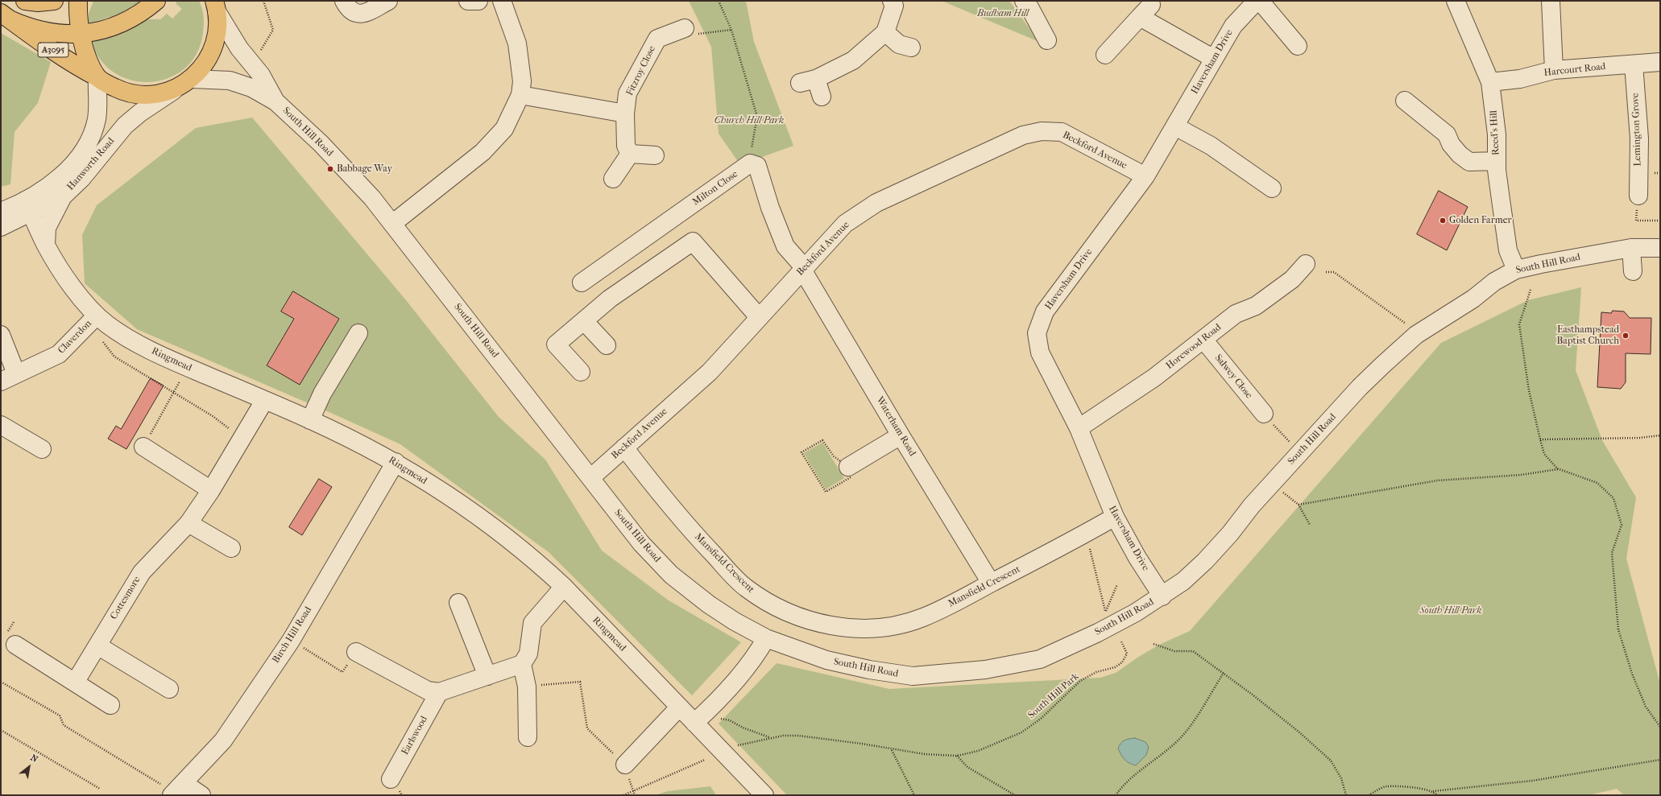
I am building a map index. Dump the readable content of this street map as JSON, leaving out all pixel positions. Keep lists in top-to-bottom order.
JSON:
{
  "streets": {
    "main road": ["A3095"],
    "street": [
      "Haversham Drive",
      "Harcourt Road",
      "Fitzroy Close",
      "Lemington Grove",
      "South Hill Road",
      "Reed's Hill",
      "Beckford Avenue",
      "Hanworth Road",
      "Milton Close",
      "Claverdon",
      "Horewood Road",
      "Ringmead",
      "Salwey Close",
      "Waterham Road",
      "Mansfield Crescent",
      "Cottesmore",
      "Birch Hill Road",
      "Earlswood"
    ],
    "path": ["South Hill Park"]
  },
  "crossings": [
    ["A3095", "Hanworth Road"],
    ["Haversham Drive", "South Hill Road"],
    ["Haversham Drive", "Beckford Avenue"],
    ["Haversham Drive", "Horewood Road"],
    ["Haversham Drive", "Mansfield Crescent"],
    ["Harcourt Road", "Lemington Grove"],
    ["Harcourt Road", "Reed's Hill"],
    ["South Hill Road", "Reed's Hill"],
    ["South Hill Road", "Beckford Avenue"],
    ["Beckford Avenue", "Waterham Road"],
    ["Beckford Avenue", "Mansfield Crescent"],
    ["Hanworth Road", "Ringmead"],
    ["Claverdon", "Ringmead"],
    ["Horewood Road", "Salwey Close"],
    ["Ringmead", "Cottesmore"],
    ["Ringmead", "Birch Hill Road"],
    ["Ringmead", "South Hill Park"],
    ["Waterham Road", "Mansfield Crescent"]
  ],
  "parks": ["Budham Hill", "Church Hill Park", "South Hill Park"],
  "places": ["Babbage Way", "Golden Farmer", "Easthampstead Baptist Church"],
  "north": "top right"
}
